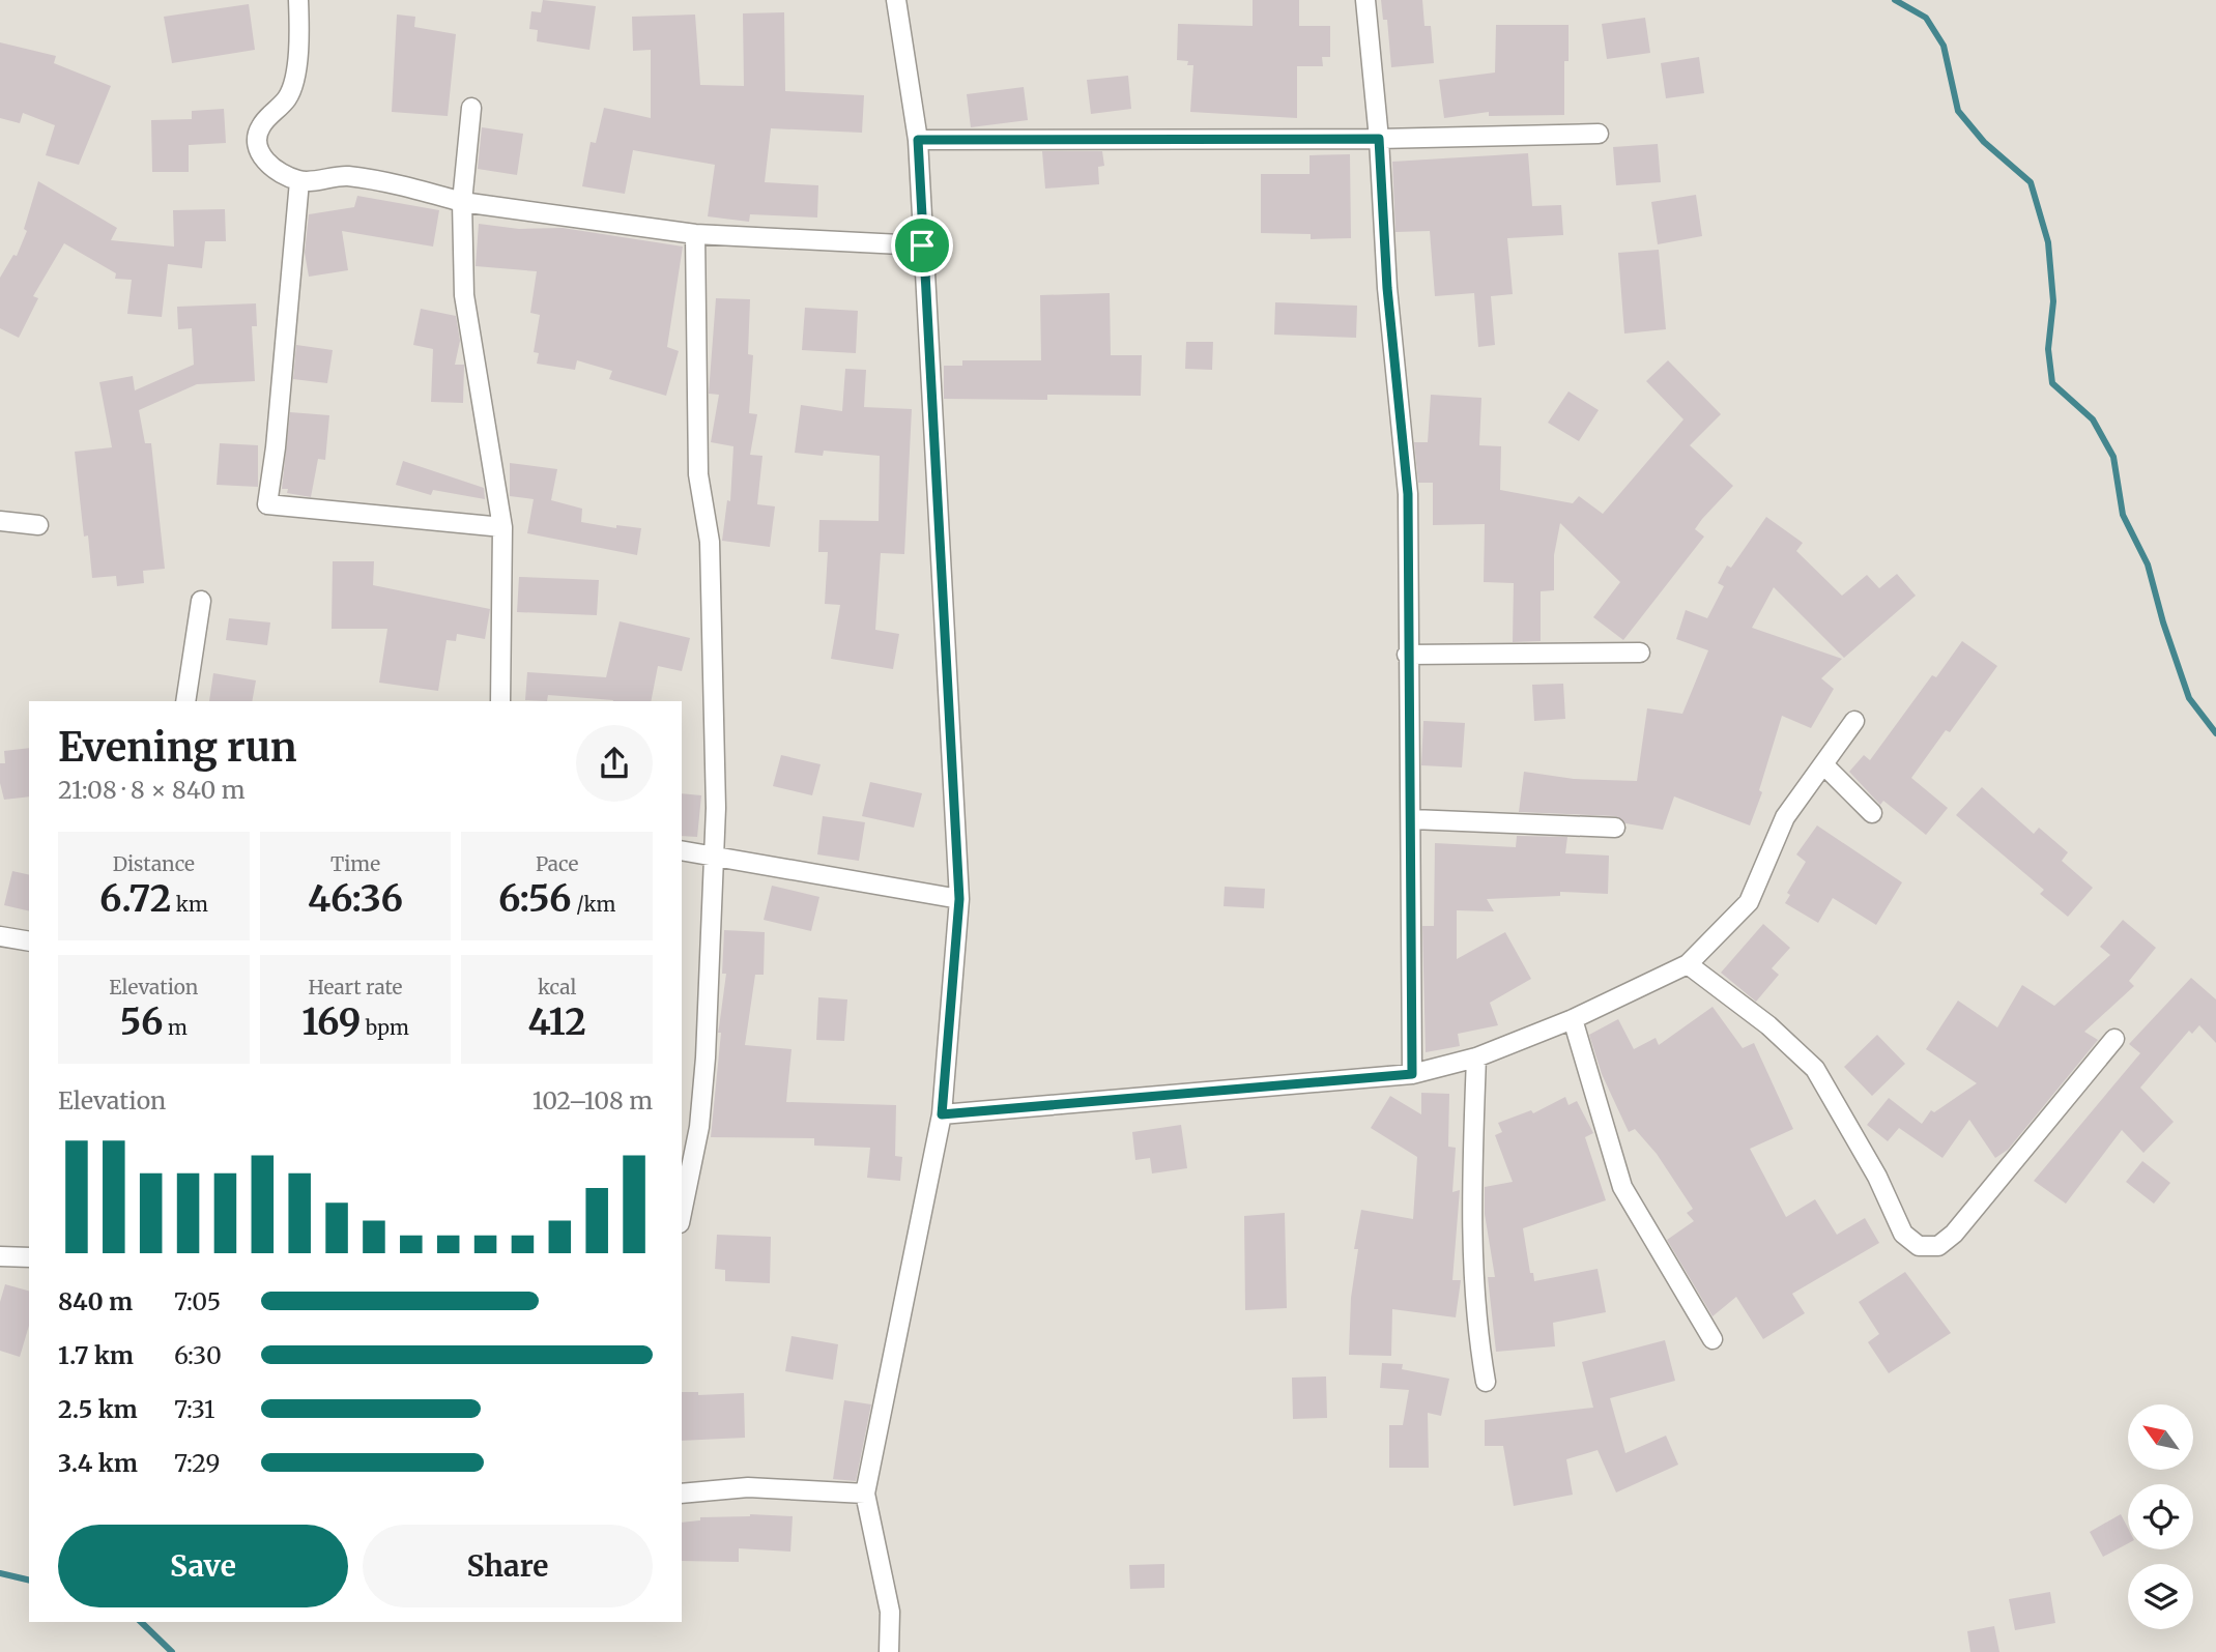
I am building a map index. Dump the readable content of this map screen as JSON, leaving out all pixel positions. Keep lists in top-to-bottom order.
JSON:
{
  "north": "top left",
  "page": {
    "heading": ["Evening run", "21:08 · 8 × 840 m"],
    "stats": [
      ["Distance", "6.72 km"],
      ["Time", "46:36"],
      ["Pace", "6:56 /km"],
      ["Elevation", "56 m"],
      ["Heart rate", "169 bpm"],
      ["kcal", "412"]
    ],
    "chart": ["Elevation", "102–108 m"],
    "list": [
      {
        "name": "840 m",
        "note": "7:05"
      },
      {
        "name": "1.7 km",
        "note": "6:30"
      },
      {
        "name": "2.5 km",
        "note": "7:31"
      },
      {
        "name": "3.4 km",
        "note": "7:29"
      }
    ],
    "buttons": ["Save", "Share"]
  }
}
